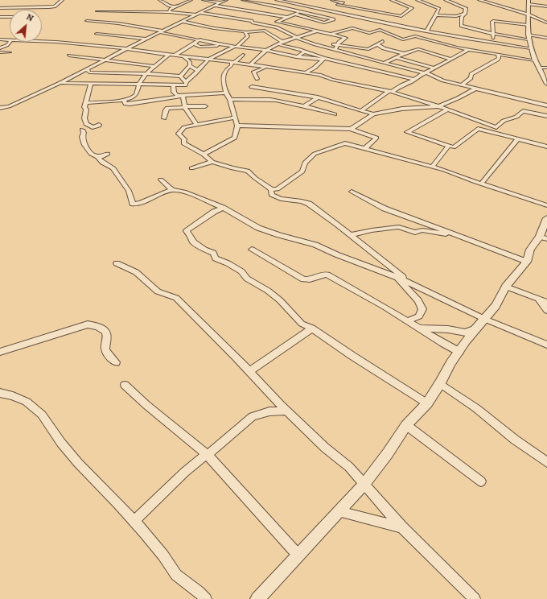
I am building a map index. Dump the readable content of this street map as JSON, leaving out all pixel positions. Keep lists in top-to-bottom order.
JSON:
{
  "north": "top right"
}
